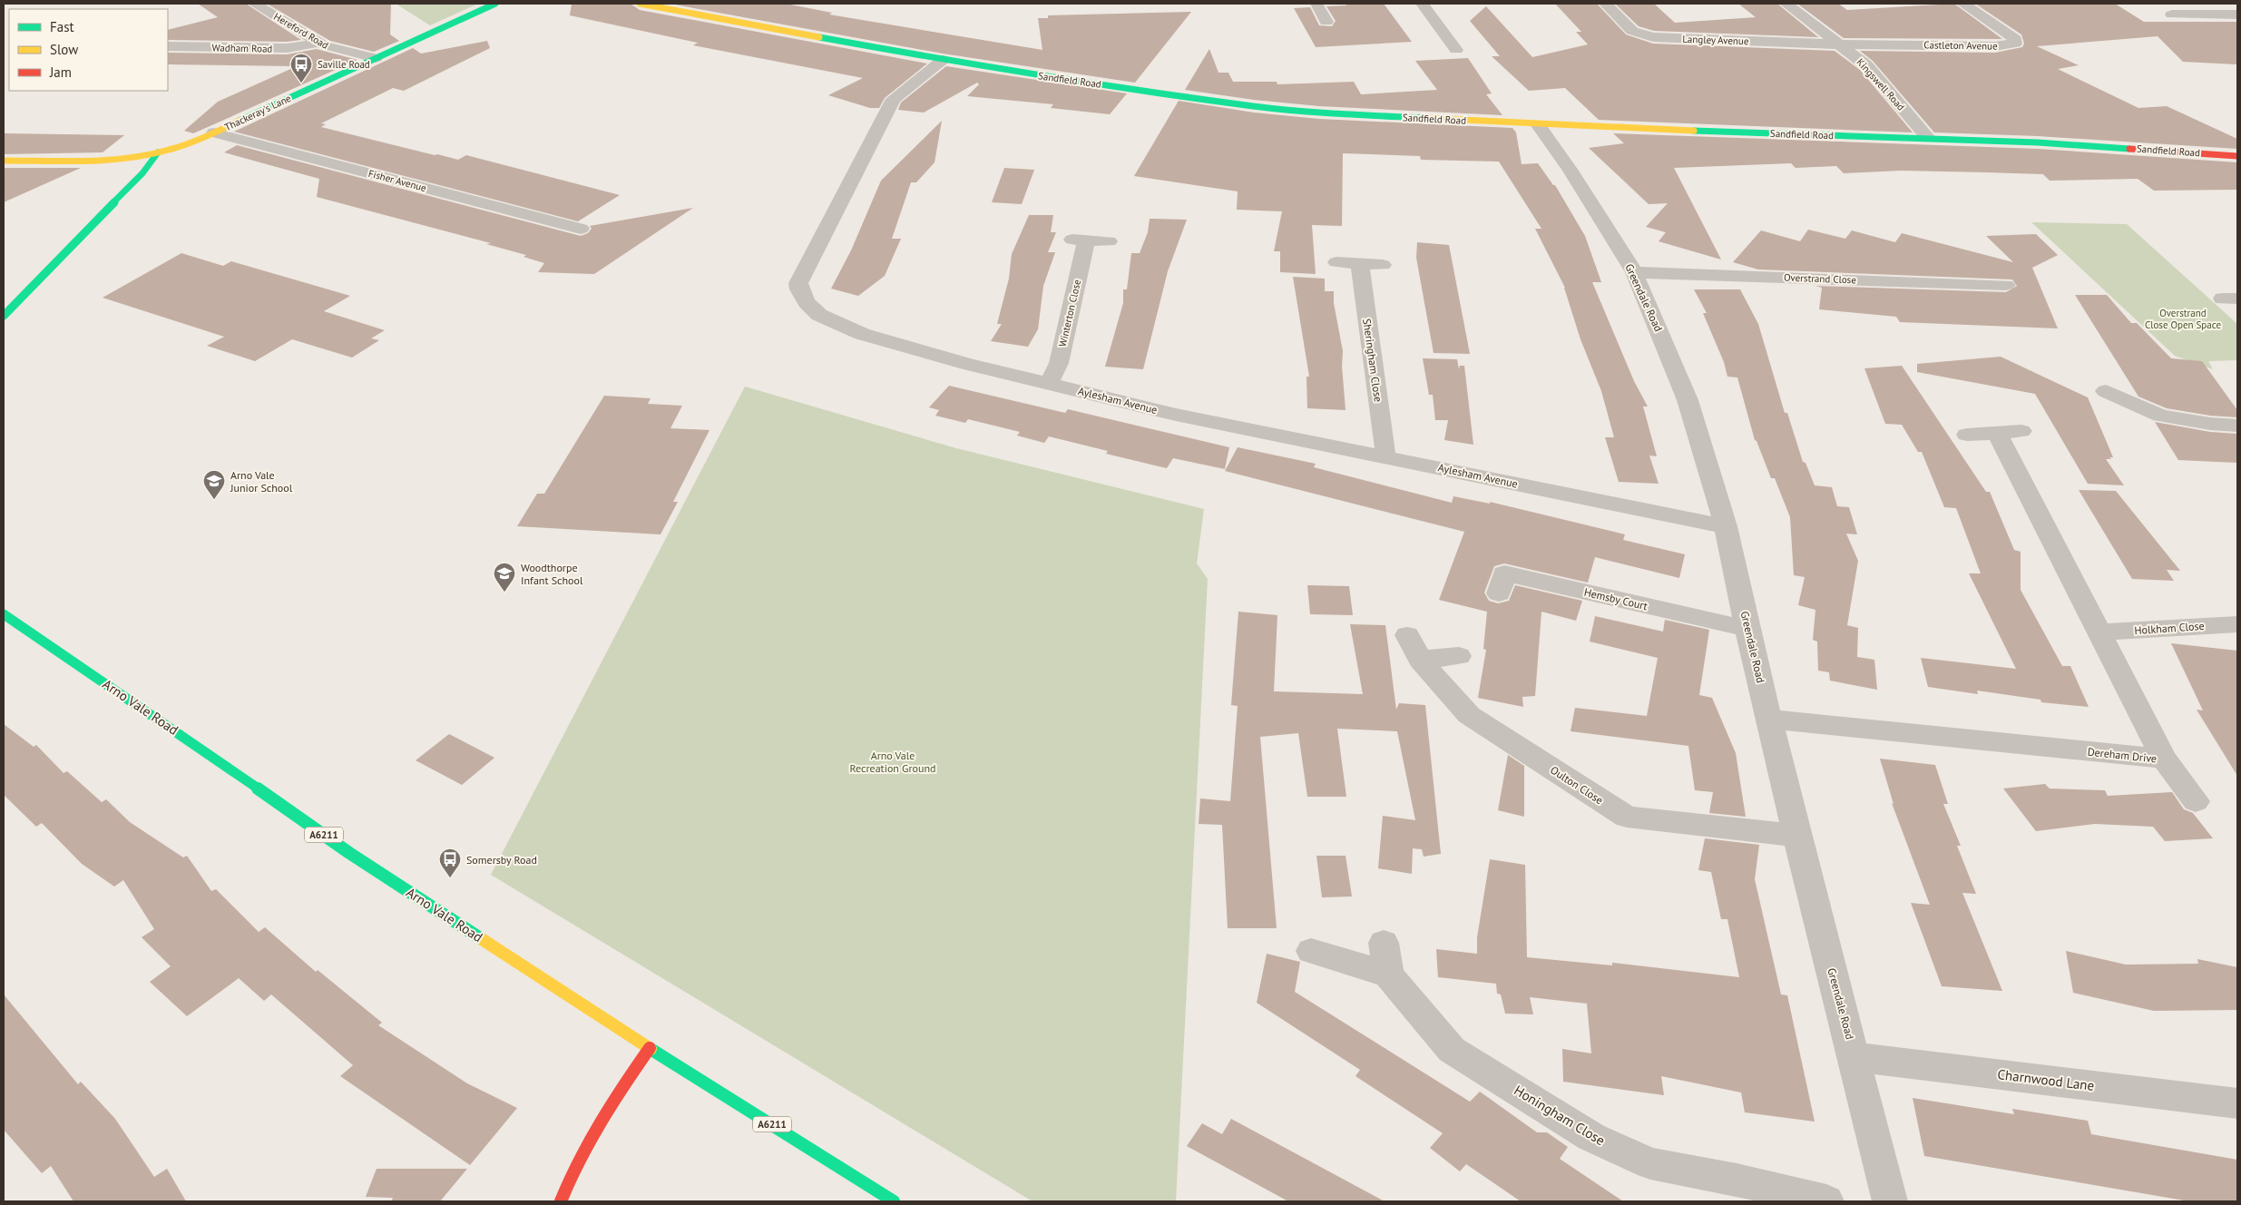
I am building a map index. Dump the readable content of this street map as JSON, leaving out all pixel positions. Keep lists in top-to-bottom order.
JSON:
{
  "streets": {
    "street": [
      "Hereford Road",
      "Langley Avenue",
      "Castleton Avenue",
      "Wadham Road",
      "Sandfield Road",
      "Kingswell Road",
      "Thackeray's Lane",
      "Fisher Avenue",
      "Overstrand Close",
      "Greendale Road",
      "Winterton Close",
      "Sheringham Close",
      "Aylesham Avenue",
      "Hemsby Court",
      "Holkham Close",
      "Arno Vale Road",
      "Dereham Drive",
      "Oulton Close",
      "A6211",
      "Charnwood Lane",
      "Honingham Close"
    ]
  },
  "crossings": [
    ["Hereford Road", "Wadham Road"],
    ["Hereford Road", "Thackeray's Lane"],
    ["Langley Avenue", "Castleton Avenue"],
    ["Langley Avenue", "Kingswell Road"],
    ["Castleton Avenue", "Kingswell Road"],
    ["Sandfield Road", "Kingswell Road"],
    ["Sandfield Road", "Greendale Road"],
    ["Sandfield Road", "Aylesham Avenue"],
    ["Thackeray's Lane", "Fisher Avenue"],
    ["Overstrand Close", "Greendale Road"],
    ["Greendale Road", "Aylesham Avenue"],
    ["Greendale Road", "Hemsby Court"],
    ["Greendale Road", "Dereham Drive"],
    ["Greendale Road", "Oulton Close"],
    ["Greendale Road", "Charnwood Lane"],
    ["Winterton Close", "Aylesham Avenue"],
    ["Sheringham Close", "Aylesham Avenue"],
    ["Holkham Close", "Dereham Drive"]
  ],
  "parks": ["Overstrand Close Open Space", "Arno Vale Recreation Ground"],
  "places": {
    "bus stop": ["Saville Road", "Somersby Road"],
    "school or university": ["Arno Vale Junior School", "Woodthorpe Infant School"]
  },
  "legend": ["Fast", "Slow", "Jam"]
}
